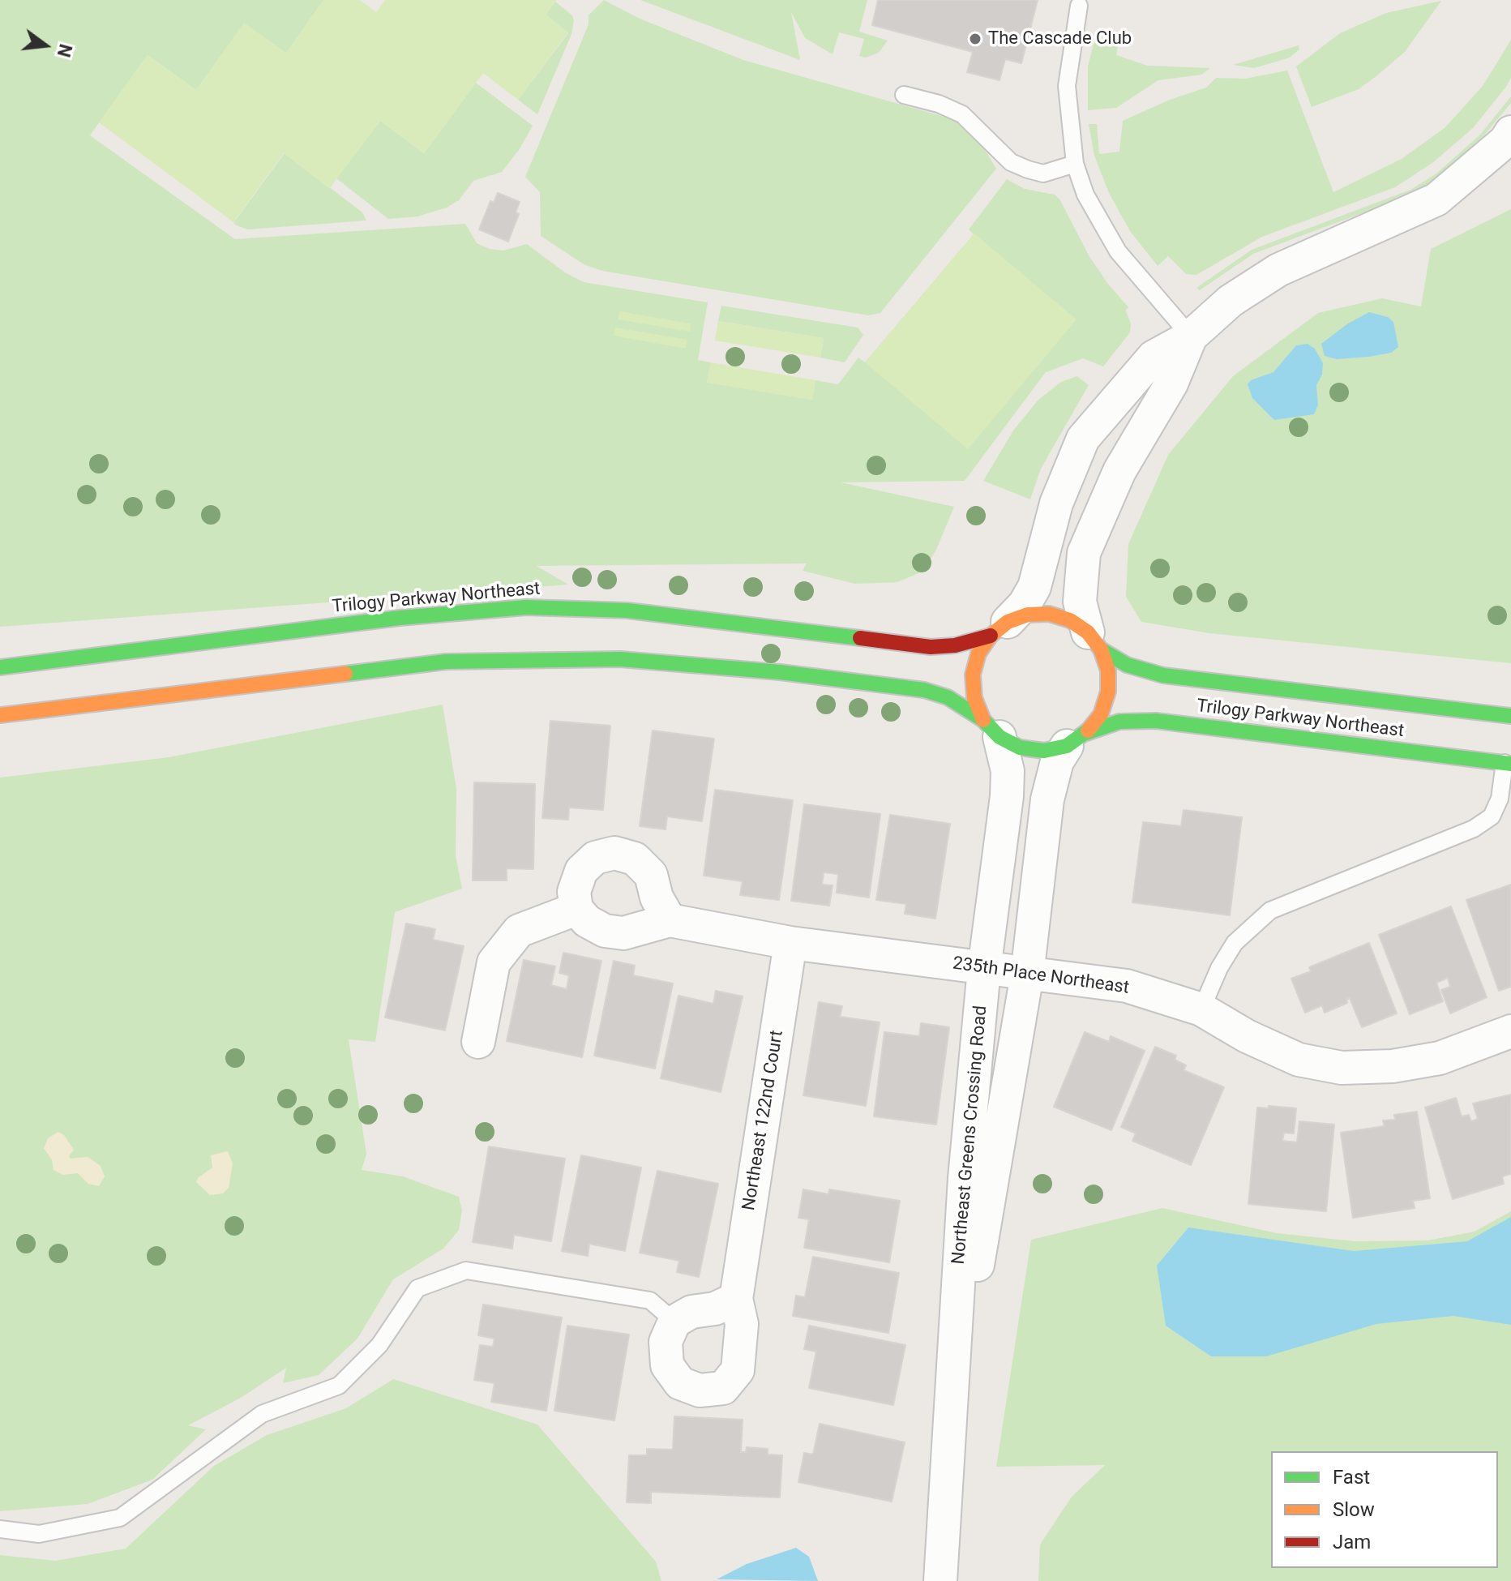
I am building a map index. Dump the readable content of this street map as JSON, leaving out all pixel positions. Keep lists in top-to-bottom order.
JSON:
{
  "streets": {
    "street": [
      "Trilogy Parkway Northeast",
      "235th Place Northeast",
      "Northeast 122nd Court",
      "Northeast Greens Crossing Road"
    ]
  },
  "crossings": [
    ["Trilogy Parkway Northeast", "Northeast Greens Crossing Road"],
    ["235th Place Northeast", "Northeast 122nd Court"],
    ["235th Place Northeast", "Northeast Greens Crossing Road"]
  ],
  "places": ["The Cascade Club"],
  "legend": ["Fast", "Slow", "Jam"],
  "north": "right"
}
